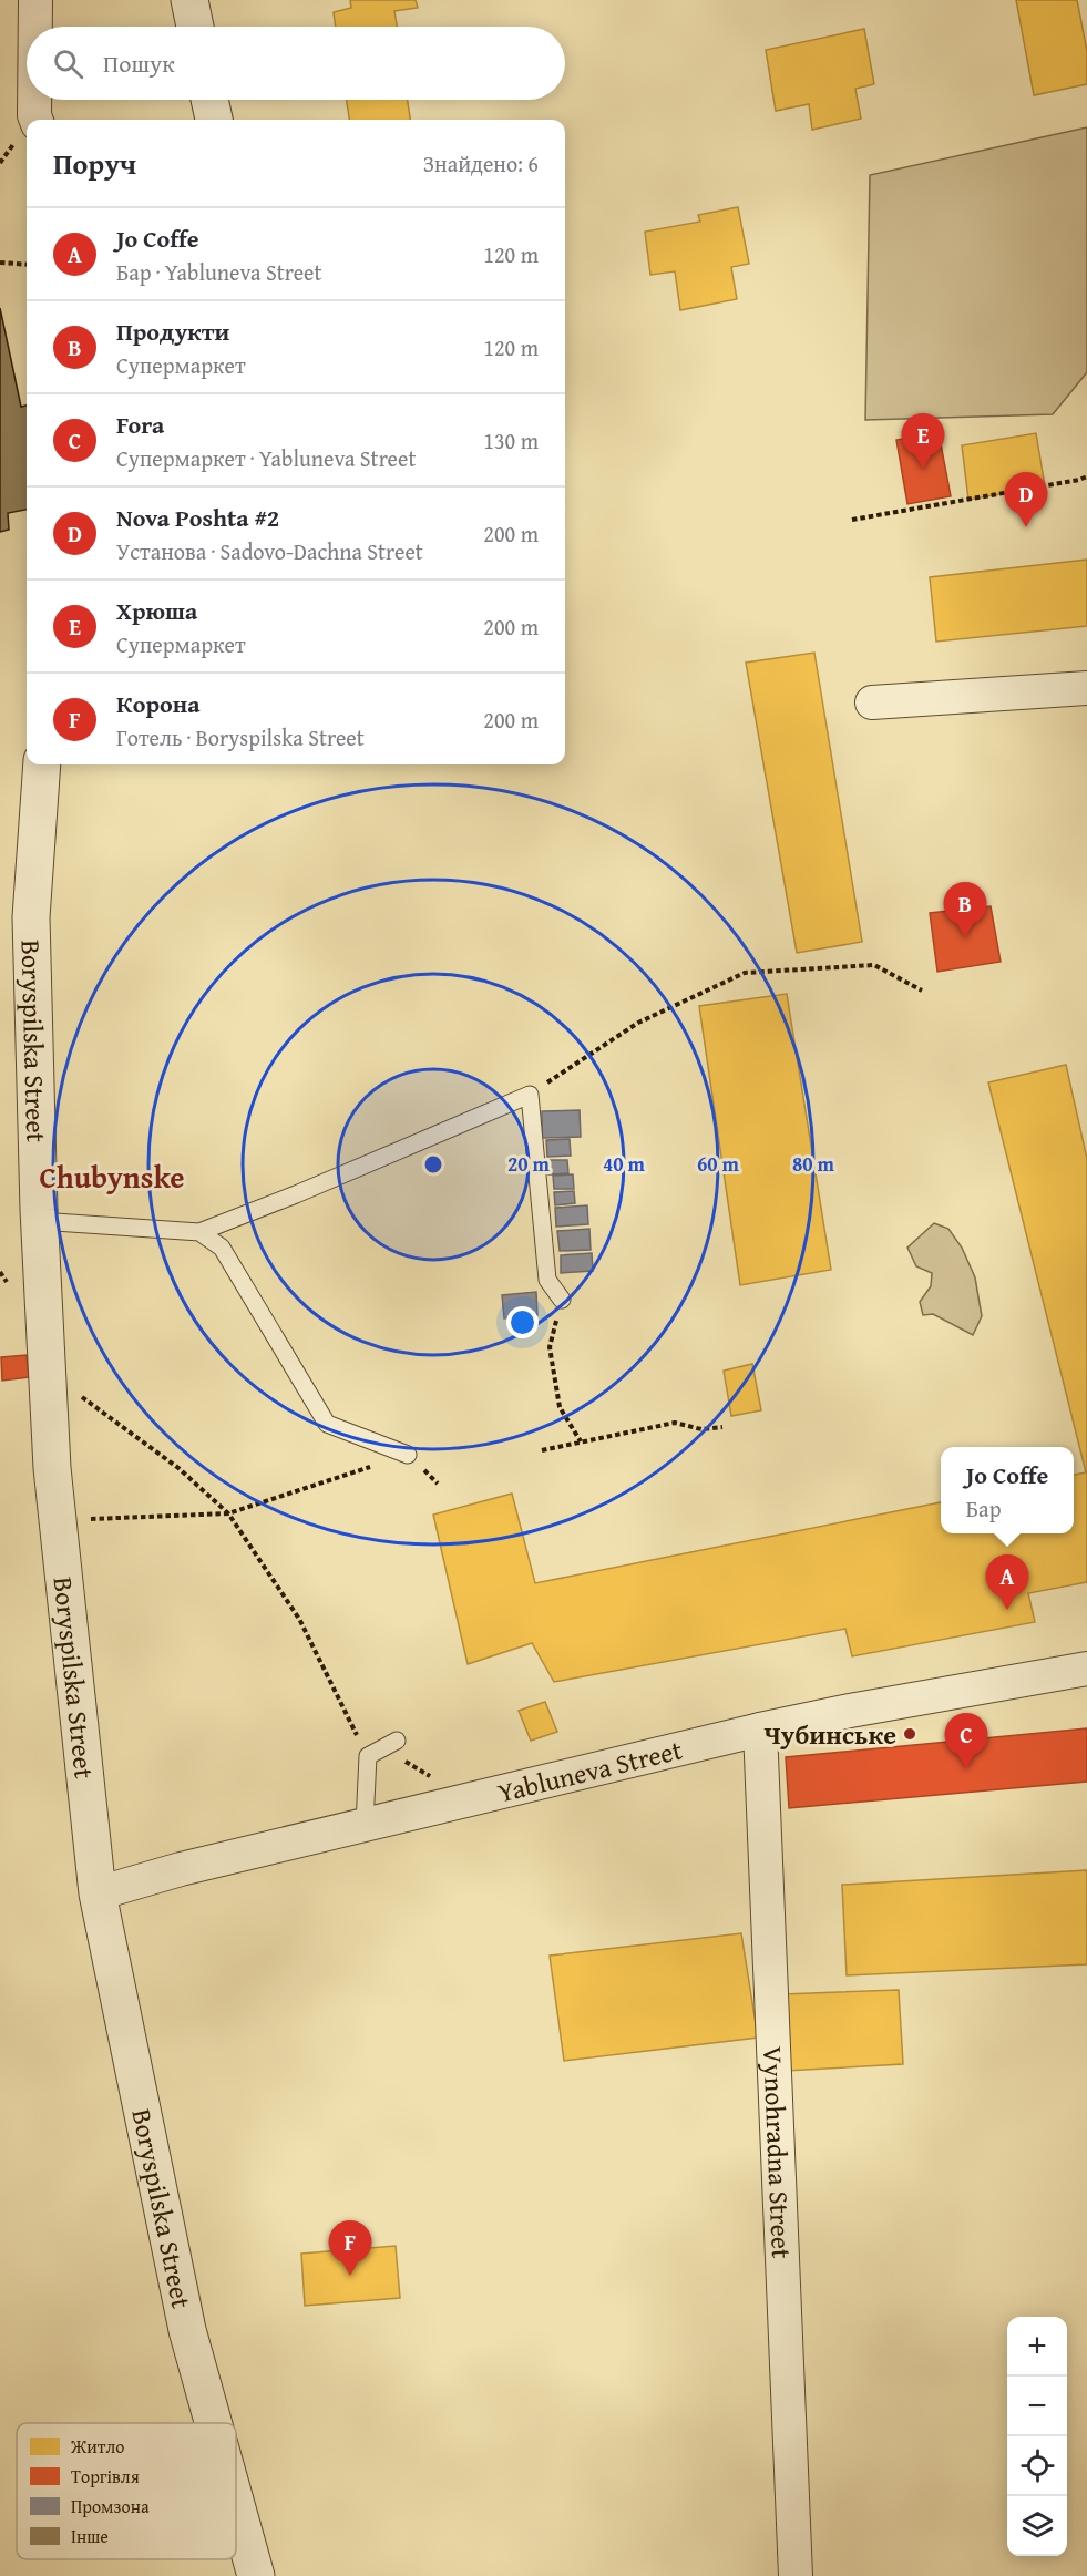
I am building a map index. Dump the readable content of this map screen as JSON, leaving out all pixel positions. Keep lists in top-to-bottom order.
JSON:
{
  "streets": {
    "street": ["Boryspilska Street", "Yabluneva Street", "Vynohradna Street"]
  },
  "crossings": [
    ["Boryspilska Street", "Yabluneva Street"],
    ["Yabluneva Street", "Vynohradna Street"]
  ],
  "districts": ["Chubynske"],
  "places": ["Чубинське"],
  "legend": [
    "Житло",
    "Торгівля",
    "Промзона",
    "Інше"
  ],
  "page": {
    "search": "Пошук",
    "heading": ["Поруч", "Знайдено: 6"],
    "list": [
      {
        "mark": "A",
        "name": "Jo Coffe",
        "note": "Бар · Yabluneva Street",
        "value": "120 m"
      },
      {
        "mark": "B",
        "name": "Продукти",
        "note": "Супермаркет",
        "value": "120 m"
      },
      {
        "mark": "C",
        "name": "Fora",
        "note": "Супермаркет · Yabluneva Street",
        "value": "130 m"
      },
      {
        "mark": "D",
        "name": "Nova Poshta #2",
        "note": "Установа · Sadovo-Dachna Street",
        "value": "200 m"
      },
      {
        "mark": "E",
        "name": "Хрюша",
        "note": "Супермаркет",
        "value": "200 m"
      },
      {
        "mark": "F",
        "name": "Корона",
        "note": "Готель · Boryspilska Street",
        "value": "200 m"
      }
    ],
    "pins": [
      "E",
      "D",
      "B",
      "A",
      "C",
      "F"
    ],
    "popup": ["Jo Coffe", "Бар"],
    "map_buttons": ["+", "−"]
  },
  "rings": [
    "20 m",
    "40 m",
    "60 m",
    "80 m"
  ]
}
